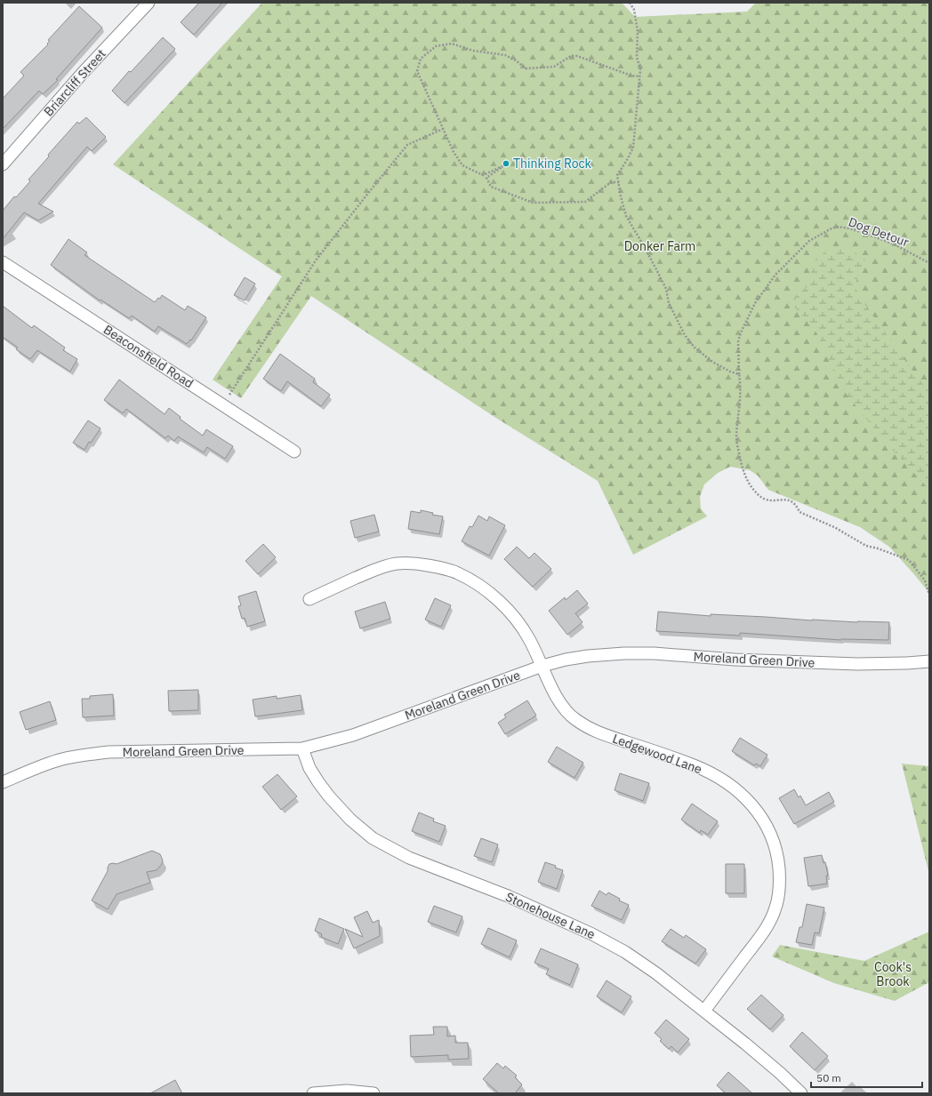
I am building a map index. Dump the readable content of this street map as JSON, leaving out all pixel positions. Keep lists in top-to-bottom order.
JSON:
{
  "streets": {
    "street": [
      "Briarcliff Street",
      "Beaconsfield Road",
      "Moreland Green Drive",
      "Ledgewood Lane",
      "Stonehouse Lane"
    ],
    "path": ["Dog Detour"]
  },
  "crossings": [
    ["Moreland Green Drive", "Ledgewood Lane"],
    ["Moreland Green Drive", "Stonehouse Lane"],
    ["Ledgewood Lane", "Stonehouse Lane"]
  ],
  "parks": ["Donker Farm", "Cook's Brook"],
  "places": ["Thinking Rock"],
  "scale_bar": "50 m"
}
